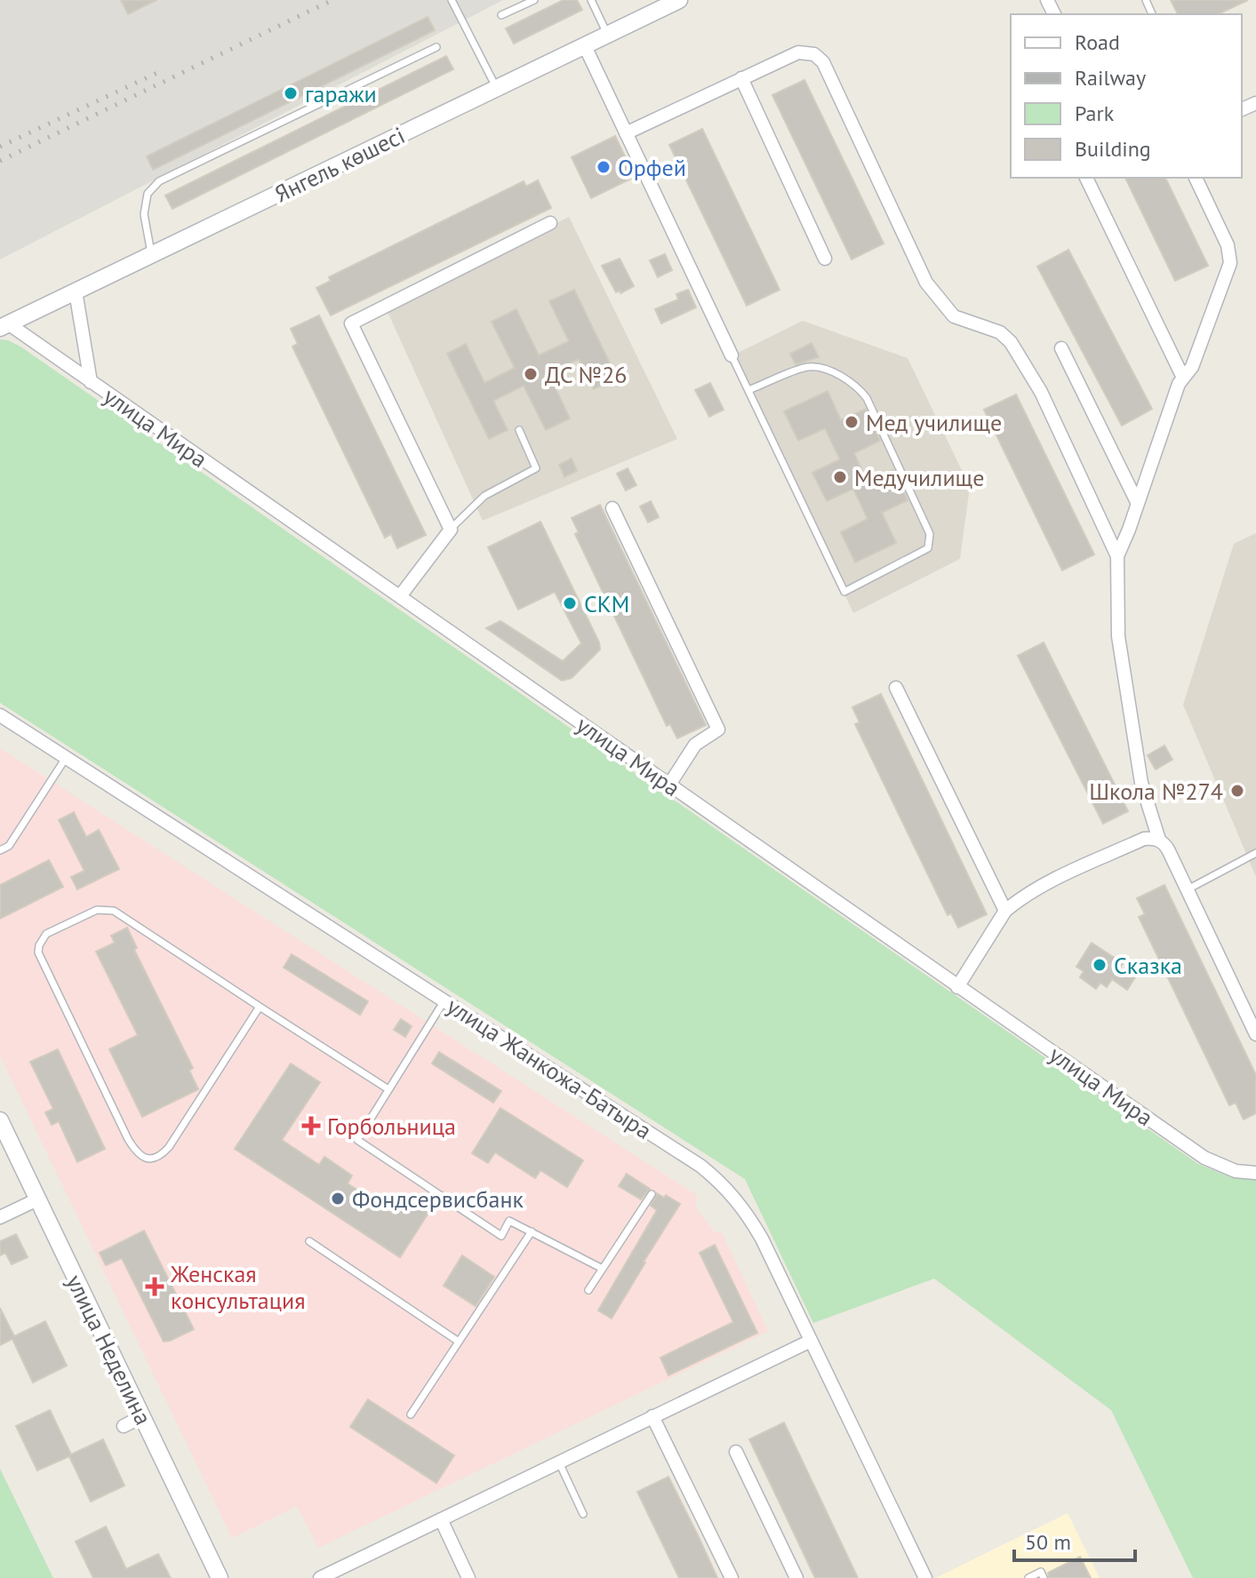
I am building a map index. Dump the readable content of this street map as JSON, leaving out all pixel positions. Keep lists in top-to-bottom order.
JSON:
{
  "streets": {
    "street": [
      "Янгель көшесі",
      "улица Мира",
      "улица Жанкожа-Батыра",
      "улица Неделина"
    ]
  },
  "crossings": [
    ["Янгель көшесі", "улица Мира"]
  ],
  "places": {
    "other": [
      "гаражи",
      "Орфей",
      "ДС №26",
      "Мед училище",
      "Медучилище",
      "СКМ",
      "Школа №274",
      "Сказка",
      "Фондсервисбанк"
    ],
    "health": ["Горбольница", "Женская консультация"]
  },
  "legend": [
    "Road",
    "Railway",
    "Park",
    "Building"
  ],
  "scale_bar": "50 m"
}
